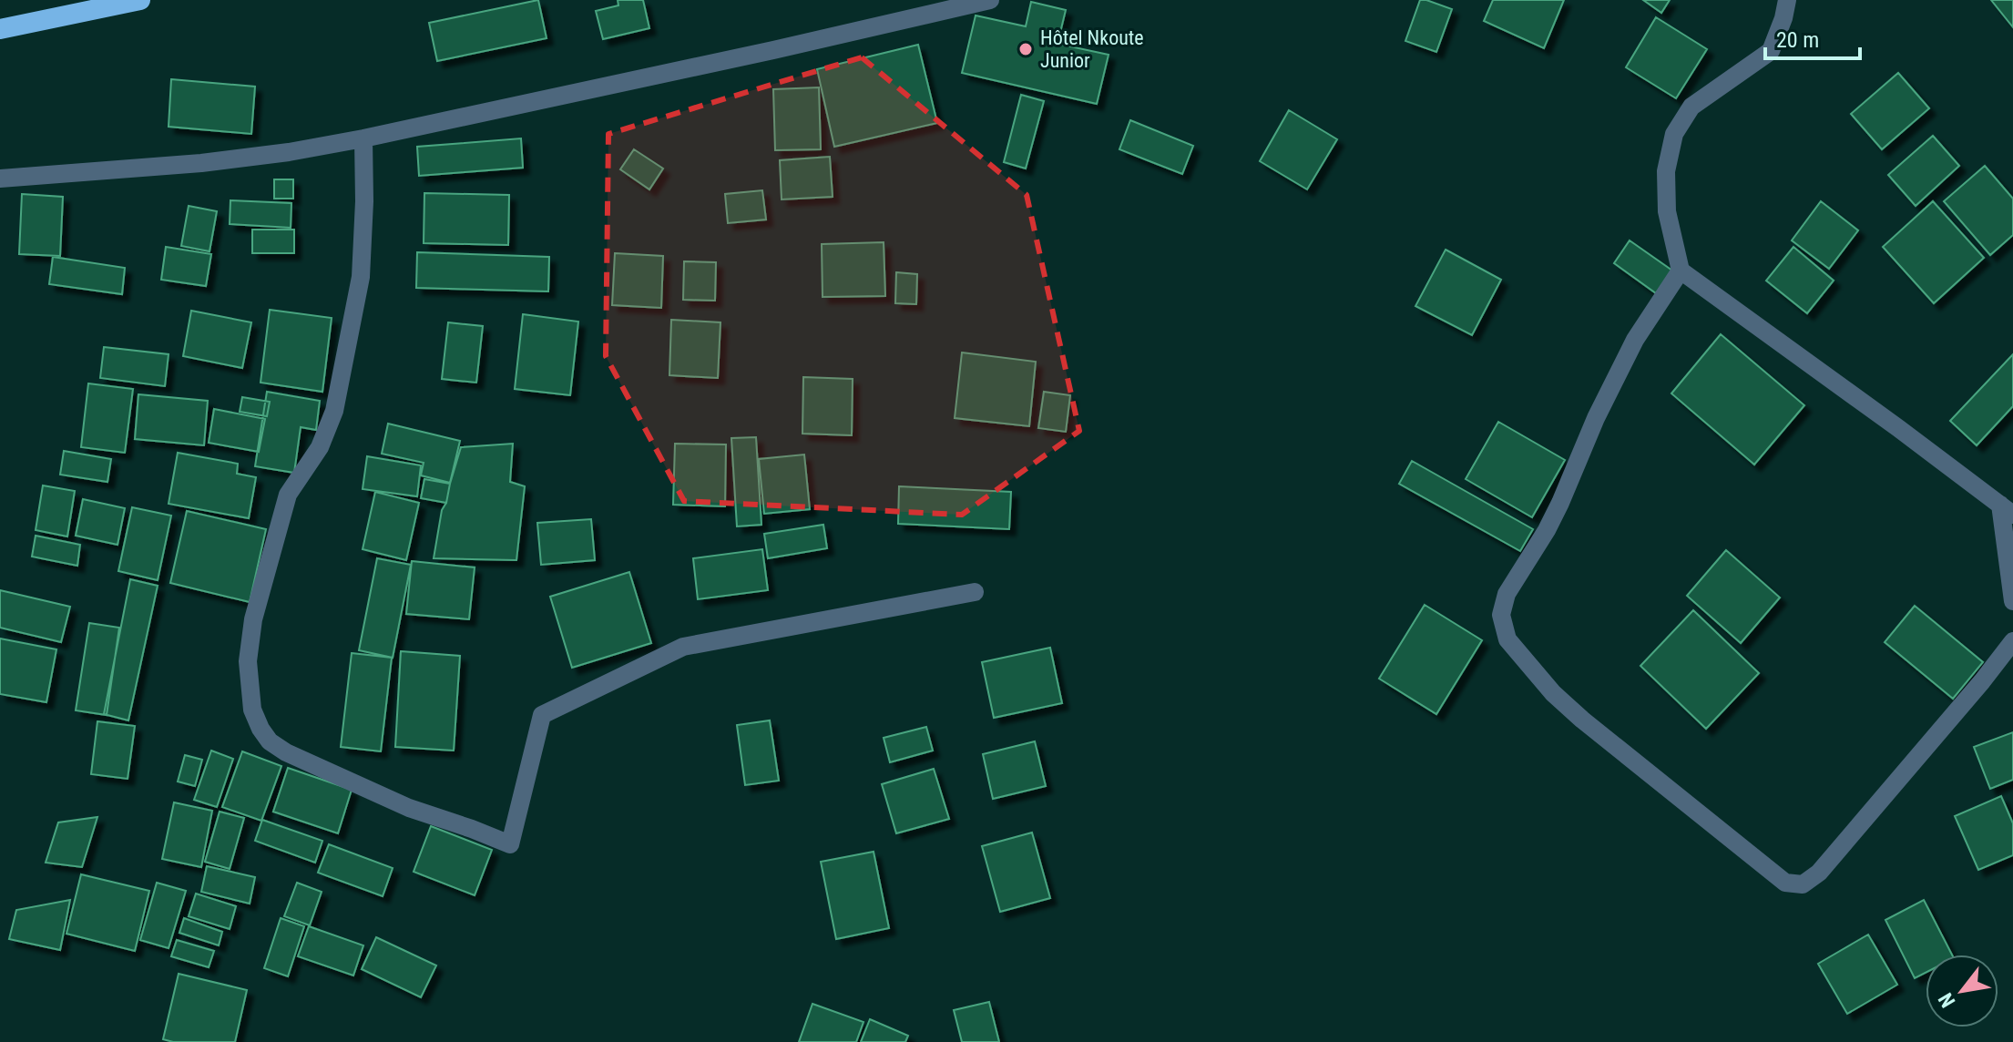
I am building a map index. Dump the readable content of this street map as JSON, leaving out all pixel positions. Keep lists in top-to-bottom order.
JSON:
{
  "places": ["Hôtel Nkoute Junior"],
  "scale_bar": "20 m",
  "north": "bottom left"
}
